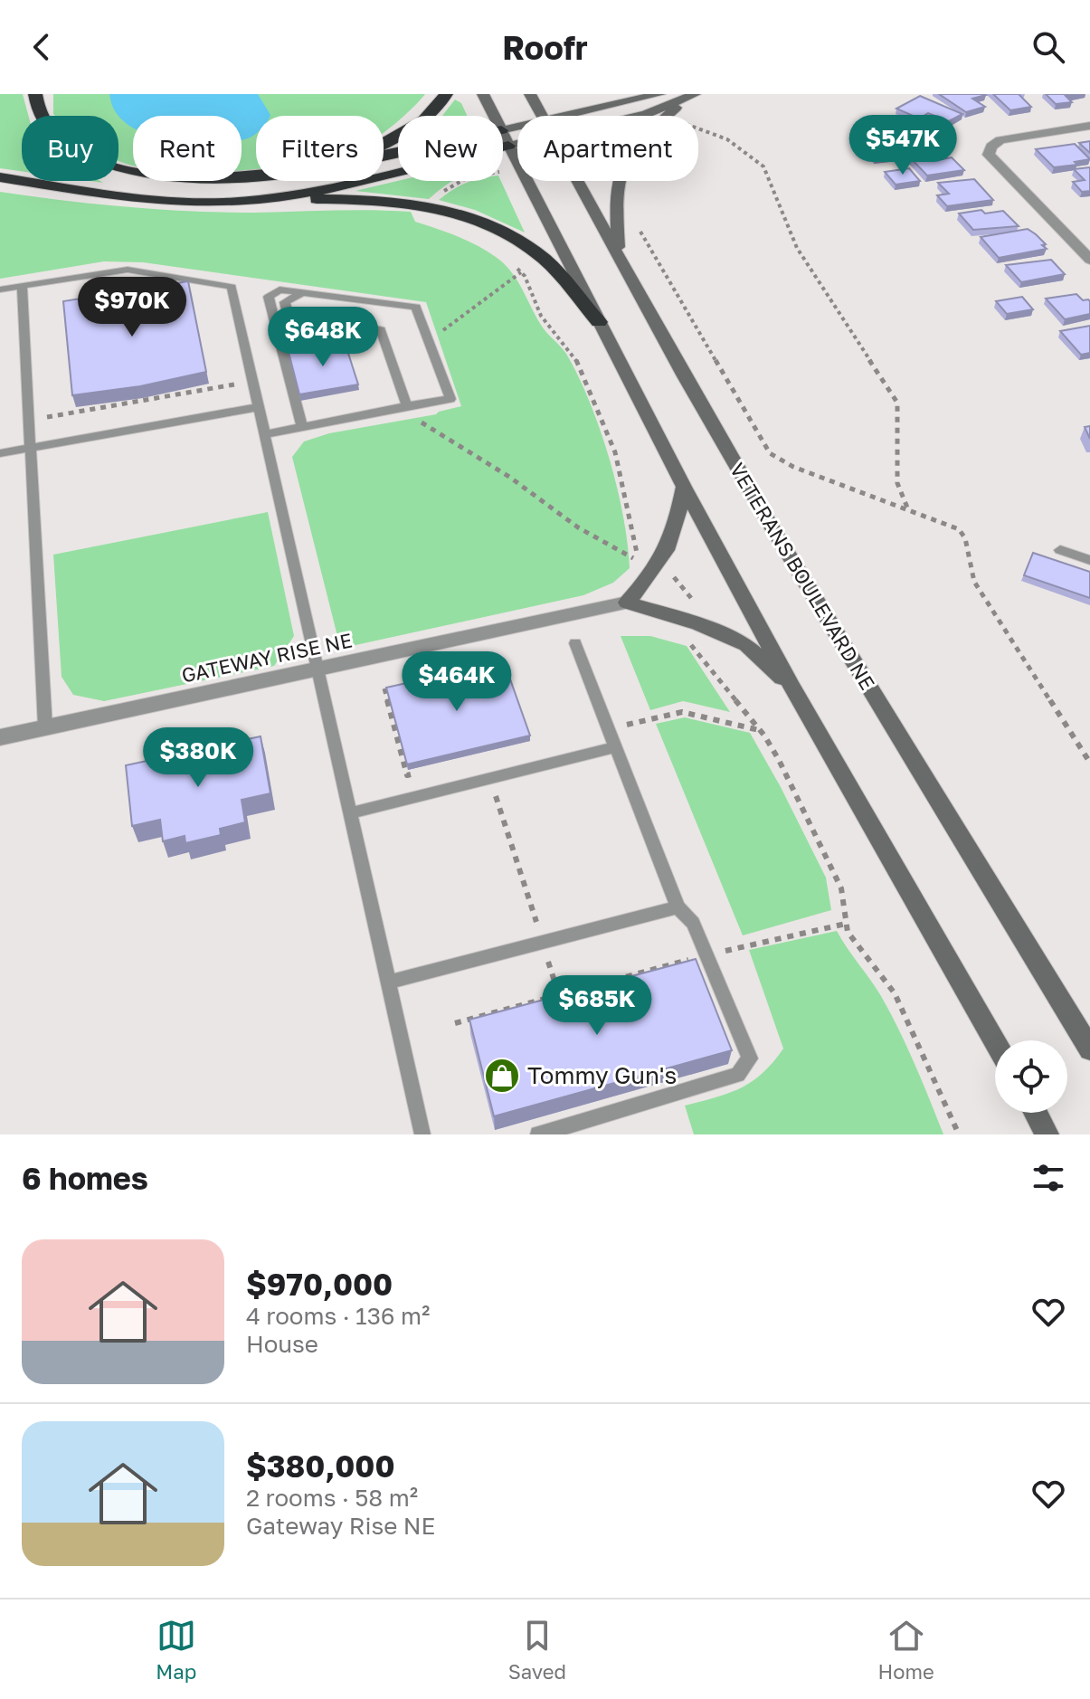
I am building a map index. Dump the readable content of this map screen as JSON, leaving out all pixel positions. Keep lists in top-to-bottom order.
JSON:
{
  "streets": {
    "main road": ["VETERANS BOULEVARD NE"],
    "street": ["GATEWAY RISE NE"]
  },
  "places": {
    "shop": ["Tommy Gun's"]
  },
  "page": {
    "header": "Roofr",
    "price": [
      "$547K",
      "$970K",
      "$648K",
      "$464K",
      "$380K",
      "$685K"
    ],
    "chip": [
      "Buy",
      "Rent",
      "Filters",
      "New",
      "Apartment"
    ],
    "heading": "6 homes",
    "list": [
      {
        "name": "$970,000",
        "note": "4 rooms · 136 m² · House"
      },
      {
        "name": "$380,000",
        "note": "2 rooms · 58 m² · Gateway Rise NE"
      }
    ],
    "tabs": ["Map", "Saved", "Home"]
  }
}
